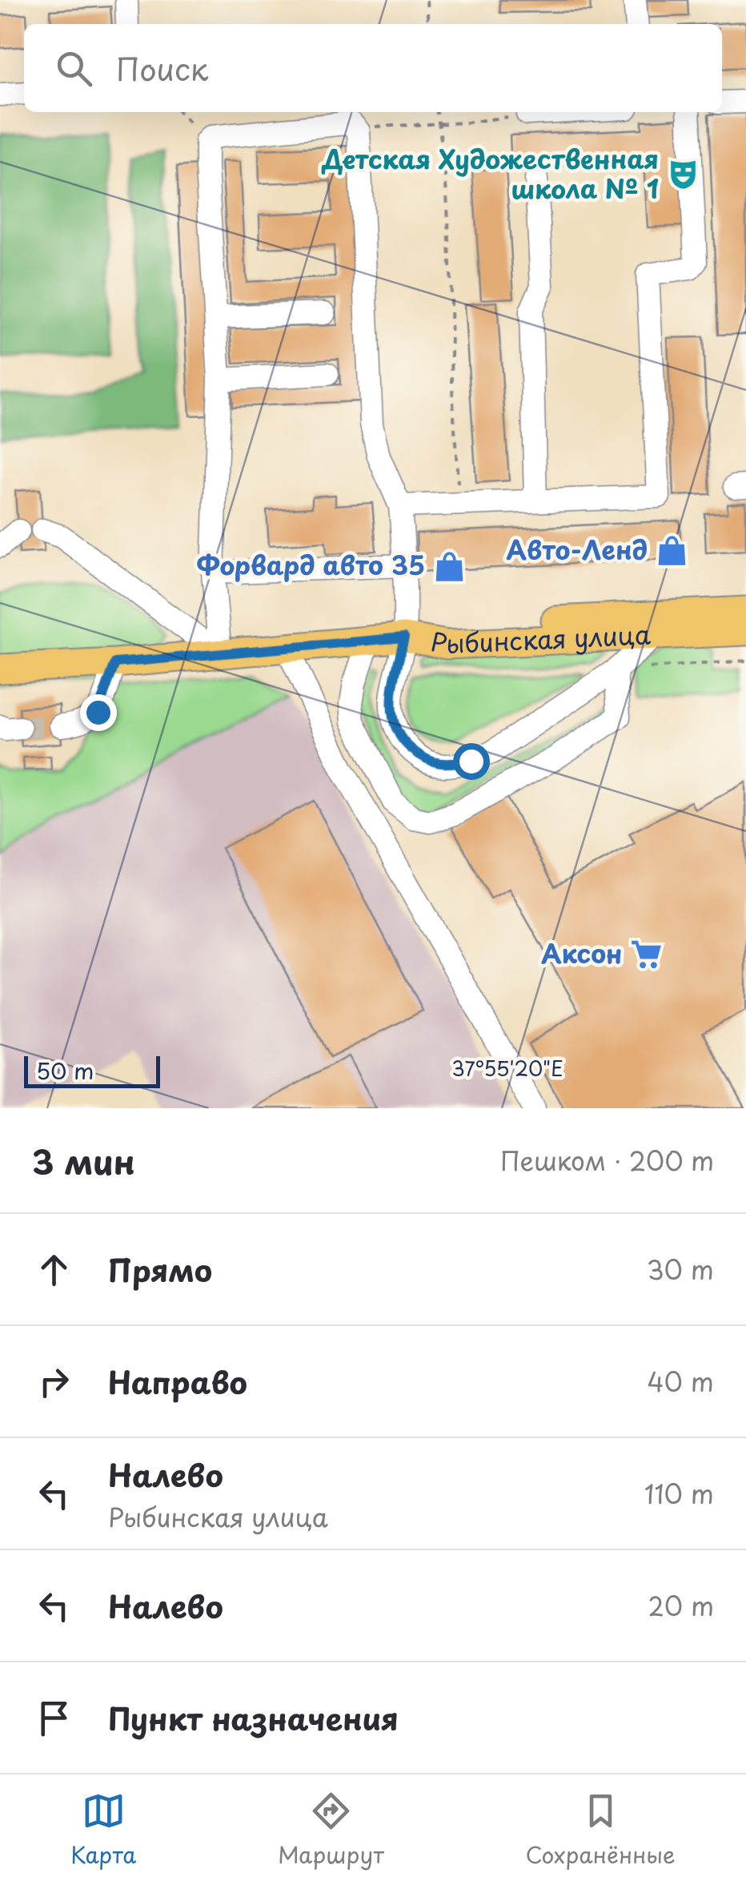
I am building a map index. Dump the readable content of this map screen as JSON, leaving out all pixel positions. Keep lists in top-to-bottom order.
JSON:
{
  "streets": {
    "main road": ["Рыбинская улица"]
  },
  "places": {
    "theatre": ["Детская Художественная школа № 1"],
    "shop": ["Авто-Ленд", "Форвард авто 35"],
    "supermarket": ["Аксон"]
  },
  "scale_bar": "50 m",
  "page": {
    "search": "Поиск",
    "scale": "50 m",
    "heading": ["3 мин", "Пешком · 200 m"],
    "list": [
      ["Прямо", "30 m"],
      ["Направо", "40 m"],
      ["Налево", "Рыбинская улица", "110 m"],
      ["Налево", "20 m"],
      "Пункт назначения"
    ],
    "nav": ["Карта", "Маршрут", "Сохранённые"]
  },
  "coordinates": ["37°55'20\"E"]
}
